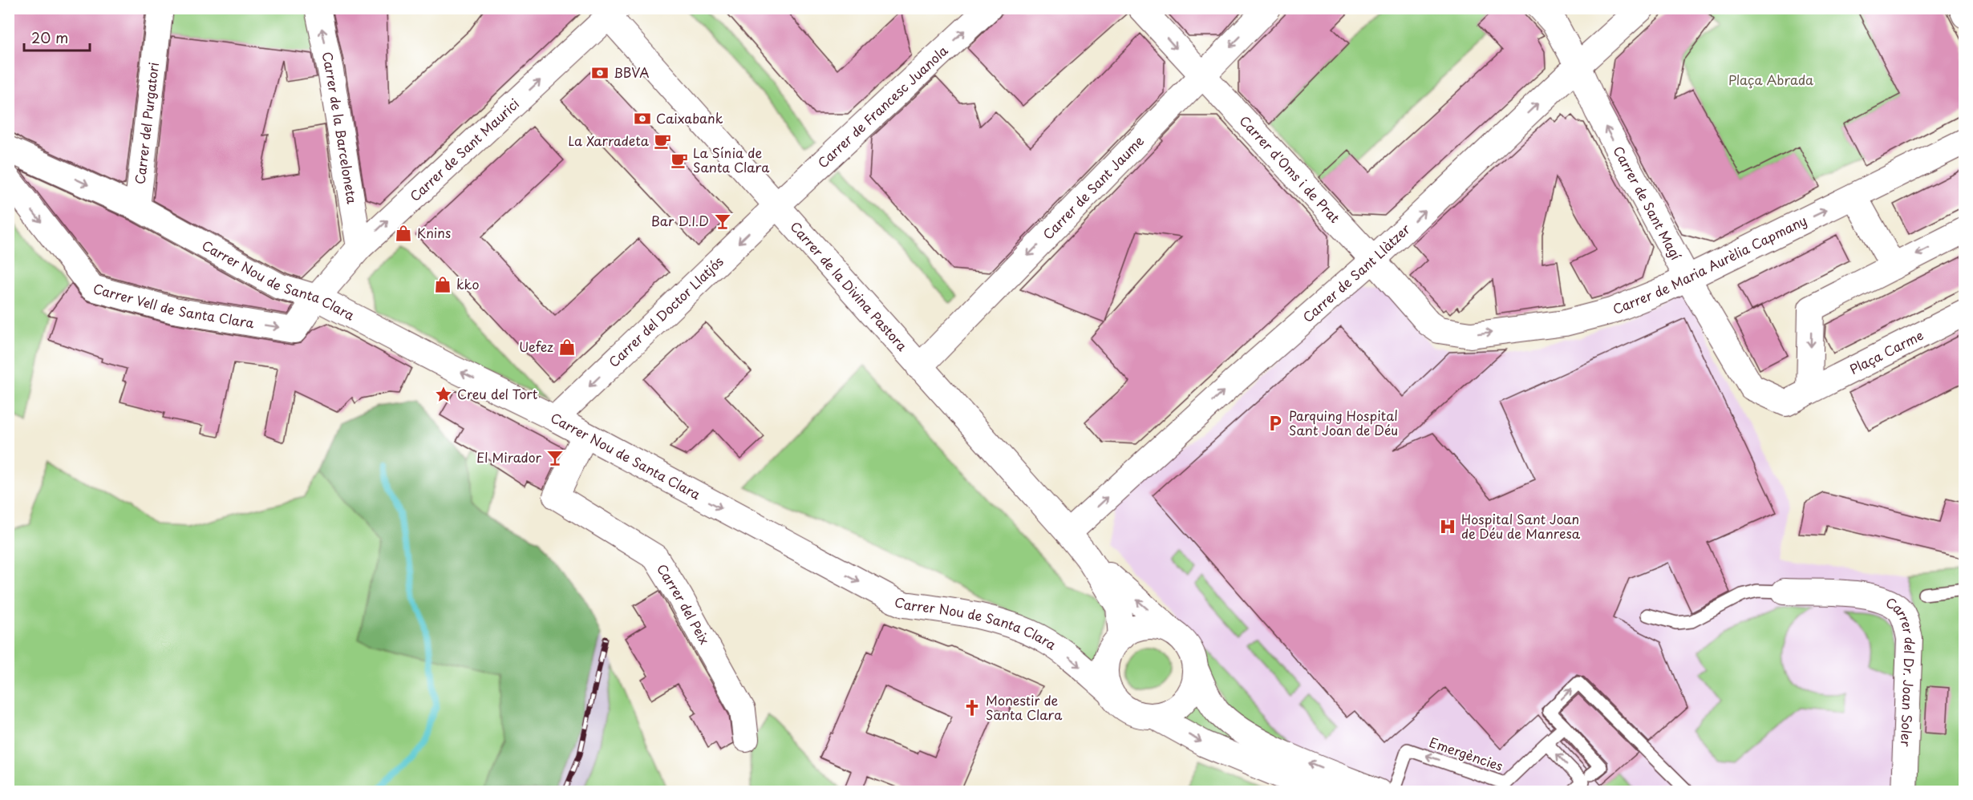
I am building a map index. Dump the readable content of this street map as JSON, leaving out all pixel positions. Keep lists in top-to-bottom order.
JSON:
{
  "streets": {
    "street": [
      "Carrer de Francesc Juanola",
      "Carrer del Purgatori",
      "Carrer de la Barceloneta",
      "Carrer de Sant Maurici",
      "Carrer d'Oms i de Prat",
      "Carrer de Sant Jaume",
      "Carrer de Sant Magí",
      "Carrer de Maria Aurèlia Capmany",
      "Carrer de Sant Llàtzer",
      "Carrer Nou de Santa Clara",
      "Carrer de la Divina Pastora",
      "Carrer Vell de Santa Clara",
      "Carrer del Doctor Llatjós",
      "Plaça Carme",
      "Carrer del Peix",
      "Carrer del Dr. Joan Soler"
    ],
    "lane": ["Emergències"]
  },
  "crossings": [
    ["Carrer de Francesc Juanola", "Carrer de la Divina Pastora"],
    ["Carrer de Francesc Juanola", "Carrer del Doctor Llatjós"],
    ["Carrer del Purgatori", "Carrer Nou de Santa Clara"],
    ["Carrer de la Barceloneta", "Carrer de Sant Maurici"],
    ["Carrer de Sant Maurici", "Carrer Nou de Santa Clara"],
    ["Carrer de Sant Maurici", "Carrer de la Divina Pastora"],
    ["Carrer de Sant Maurici", "Carrer Vell de Santa Clara"],
    ["Carrer d'Oms i de Prat", "Carrer de Sant Jaume"],
    ["Carrer d'Oms i de Prat", "Carrer de Maria Aurèlia Capmany"],
    ["Carrer d'Oms i de Prat", "Carrer de Sant Llàtzer"],
    ["Carrer de Sant Jaume", "Carrer de la Divina Pastora"],
    ["Carrer de Sant Magí", "Carrer de Maria Aurèlia Capmany"],
    ["Carrer de Sant Magí", "Carrer de Sant Llàtzer"],
    ["Carrer de Sant Magí", "Plaça Carme"],
    ["Carrer de Sant Llàtzer", "Carrer de la Divina Pastora"],
    ["Carrer Nou de Santa Clara", "Carrer de la Divina Pastora"],
    ["Carrer Nou de Santa Clara", "Carrer Vell de Santa Clara"],
    ["Carrer Nou de Santa Clara", "Carrer del Doctor Llatjós"],
    ["Carrer Nou de Santa Clara", "Carrer del Peix"],
    ["Carrer de la Divina Pastora", "Carrer del Doctor Llatjós"]
  ],
  "one_way": [
    "Carrer de Francesc Juanola",
    "Carrer de la Barceloneta",
    "Carrer de Sant Maurici",
    "Carrer de Sant Jaume",
    "Carrer de Sant Magí",
    "Carrer de Maria Aurèlia Capmany",
    "Carrer de Sant Llàtzer",
    "Carrer Vell de Santa Clara",
    "Carrer del Doctor Llatjós"
  ],
  "parks": ["Plaça Abrada"],
  "places": {
    "bank": ["BBVA", "Caixabank"],
    "cafe": ["La Xarradeta", "La Sínia de Santa Clara"],
    "bar": ["Bar D.I.D", "El Mirador"],
    "shop": ["Knins", "kko", "Uefez"],
    "place": ["Creu del Tort"],
    "parking": ["Parquing Hospital Sant Joan de Déu"],
    "hospital": ["Hospital Sant Joan de Déu de Manresa"],
    "church": ["Monestir de Santa Clara"]
  },
  "scale_bar": "20 m"
}
